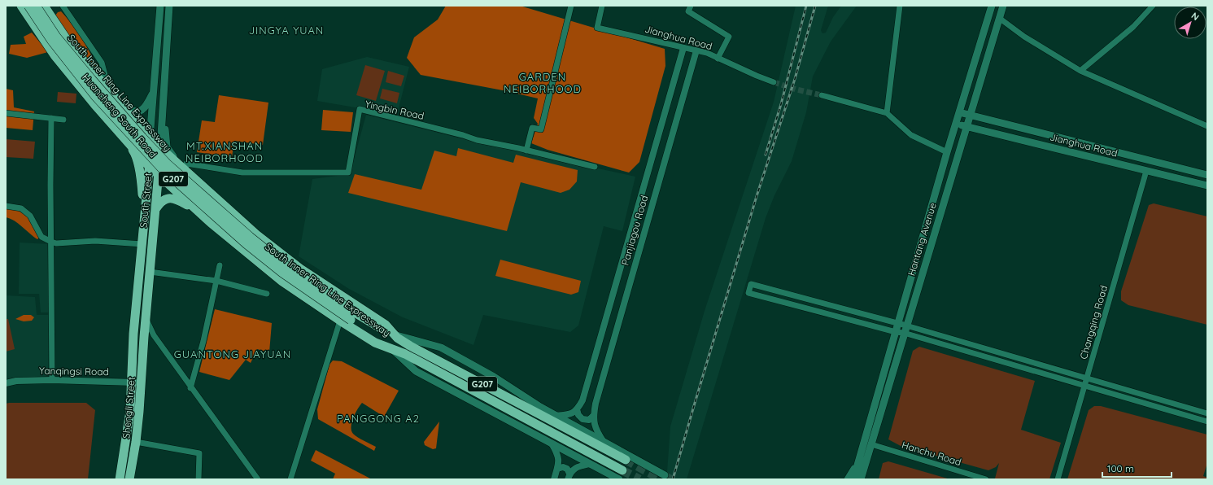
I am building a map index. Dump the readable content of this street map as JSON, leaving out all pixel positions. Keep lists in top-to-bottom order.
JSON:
{
  "streets": {
    "highway": [
      "South Inner Ring Line Expressway",
      "Huancheng South Road",
      "G207",
      "South Street",
      "Shengli Street"
    ],
    "main road": ["Jianghua Road", "Hantang Avenue"],
    "street": [
      "Yingbin Road",
      "Panjiagou Road",
      "Changqing Road",
      "Yanqingsi Road",
      "Hanchu Road"
    ]
  },
  "crossings": [
    ["Jianghua Road", "Panjiagou Road"],
    ["Jianghua Road", "Hantang Avenue"],
    ["Jianghua Road", "Changqing Road"],
    ["South Inner Ring Line Expressway", "Huancheng South Road"],
    ["Yingbin Road", "Huancheng South Road"],
    ["Huancheng South Road", "South Street"],
    ["South Street", "Yanqingsi Road"],
    ["South Street", "Shengli Street"],
    ["Hantang Avenue", "Hanchu Road"],
    ["Yanqingsi Road", "Shengli Street"]
  ],
  "districts": [
    "JINGYA YUAN",
    "GARDEN NEIBORHOOD",
    "MT.XIANSHAN NEIBORHOOD",
    "GUANTONG JIAYUAN",
    "PANGGONG A2"
  ],
  "scale_bar": "100 m",
  "north": "top right"
}
